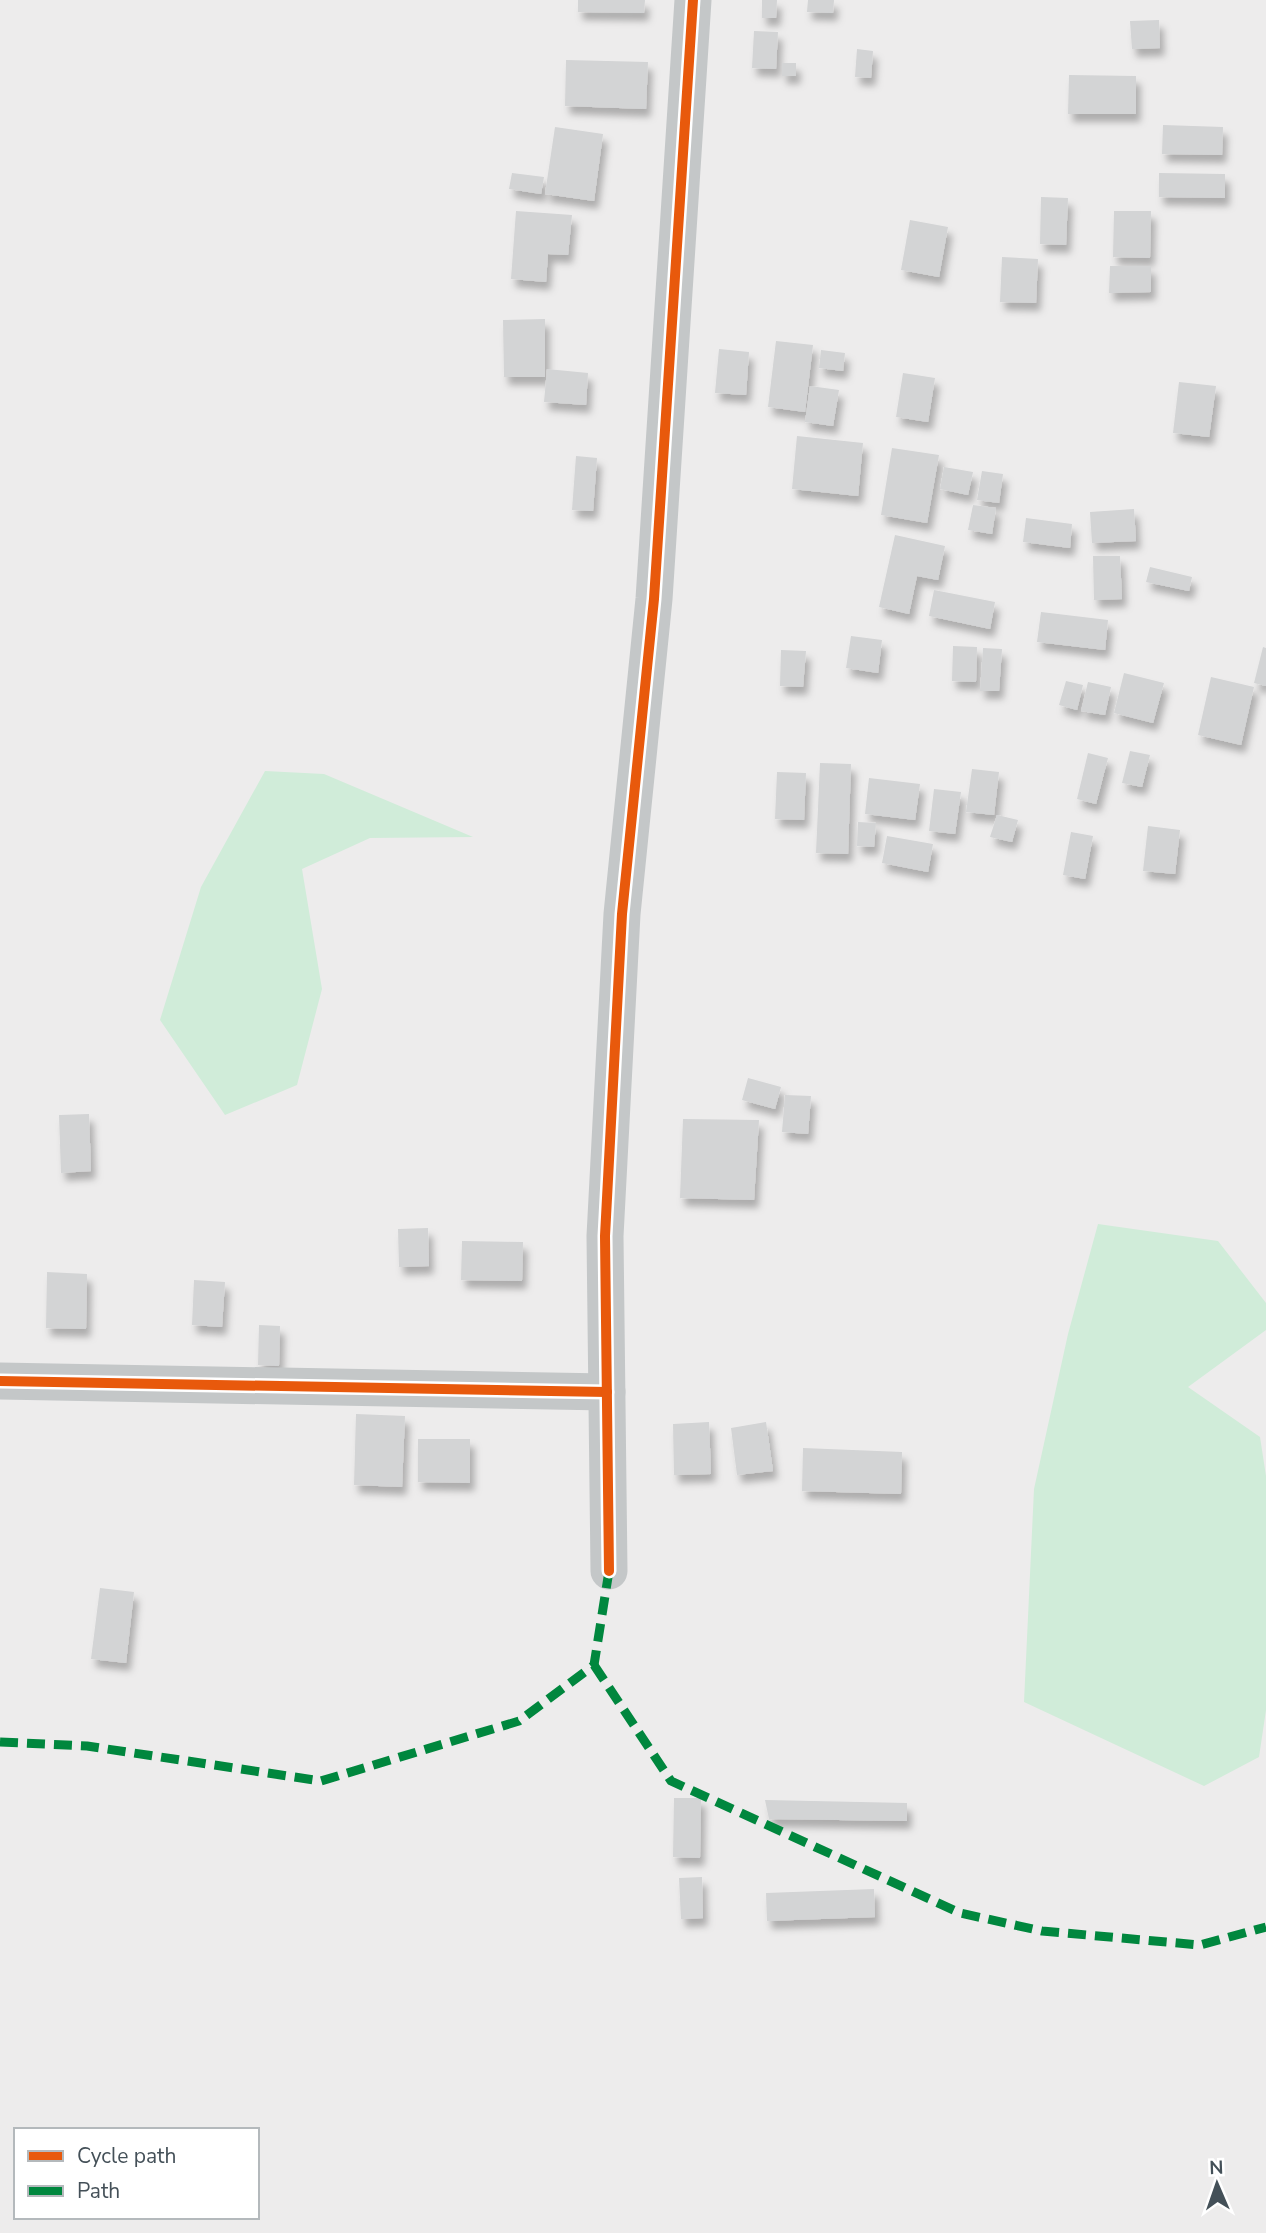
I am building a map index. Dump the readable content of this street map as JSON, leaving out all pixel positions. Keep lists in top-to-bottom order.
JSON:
{
  "legend": ["Cycle path", "Path"],
  "north": "top"
}
